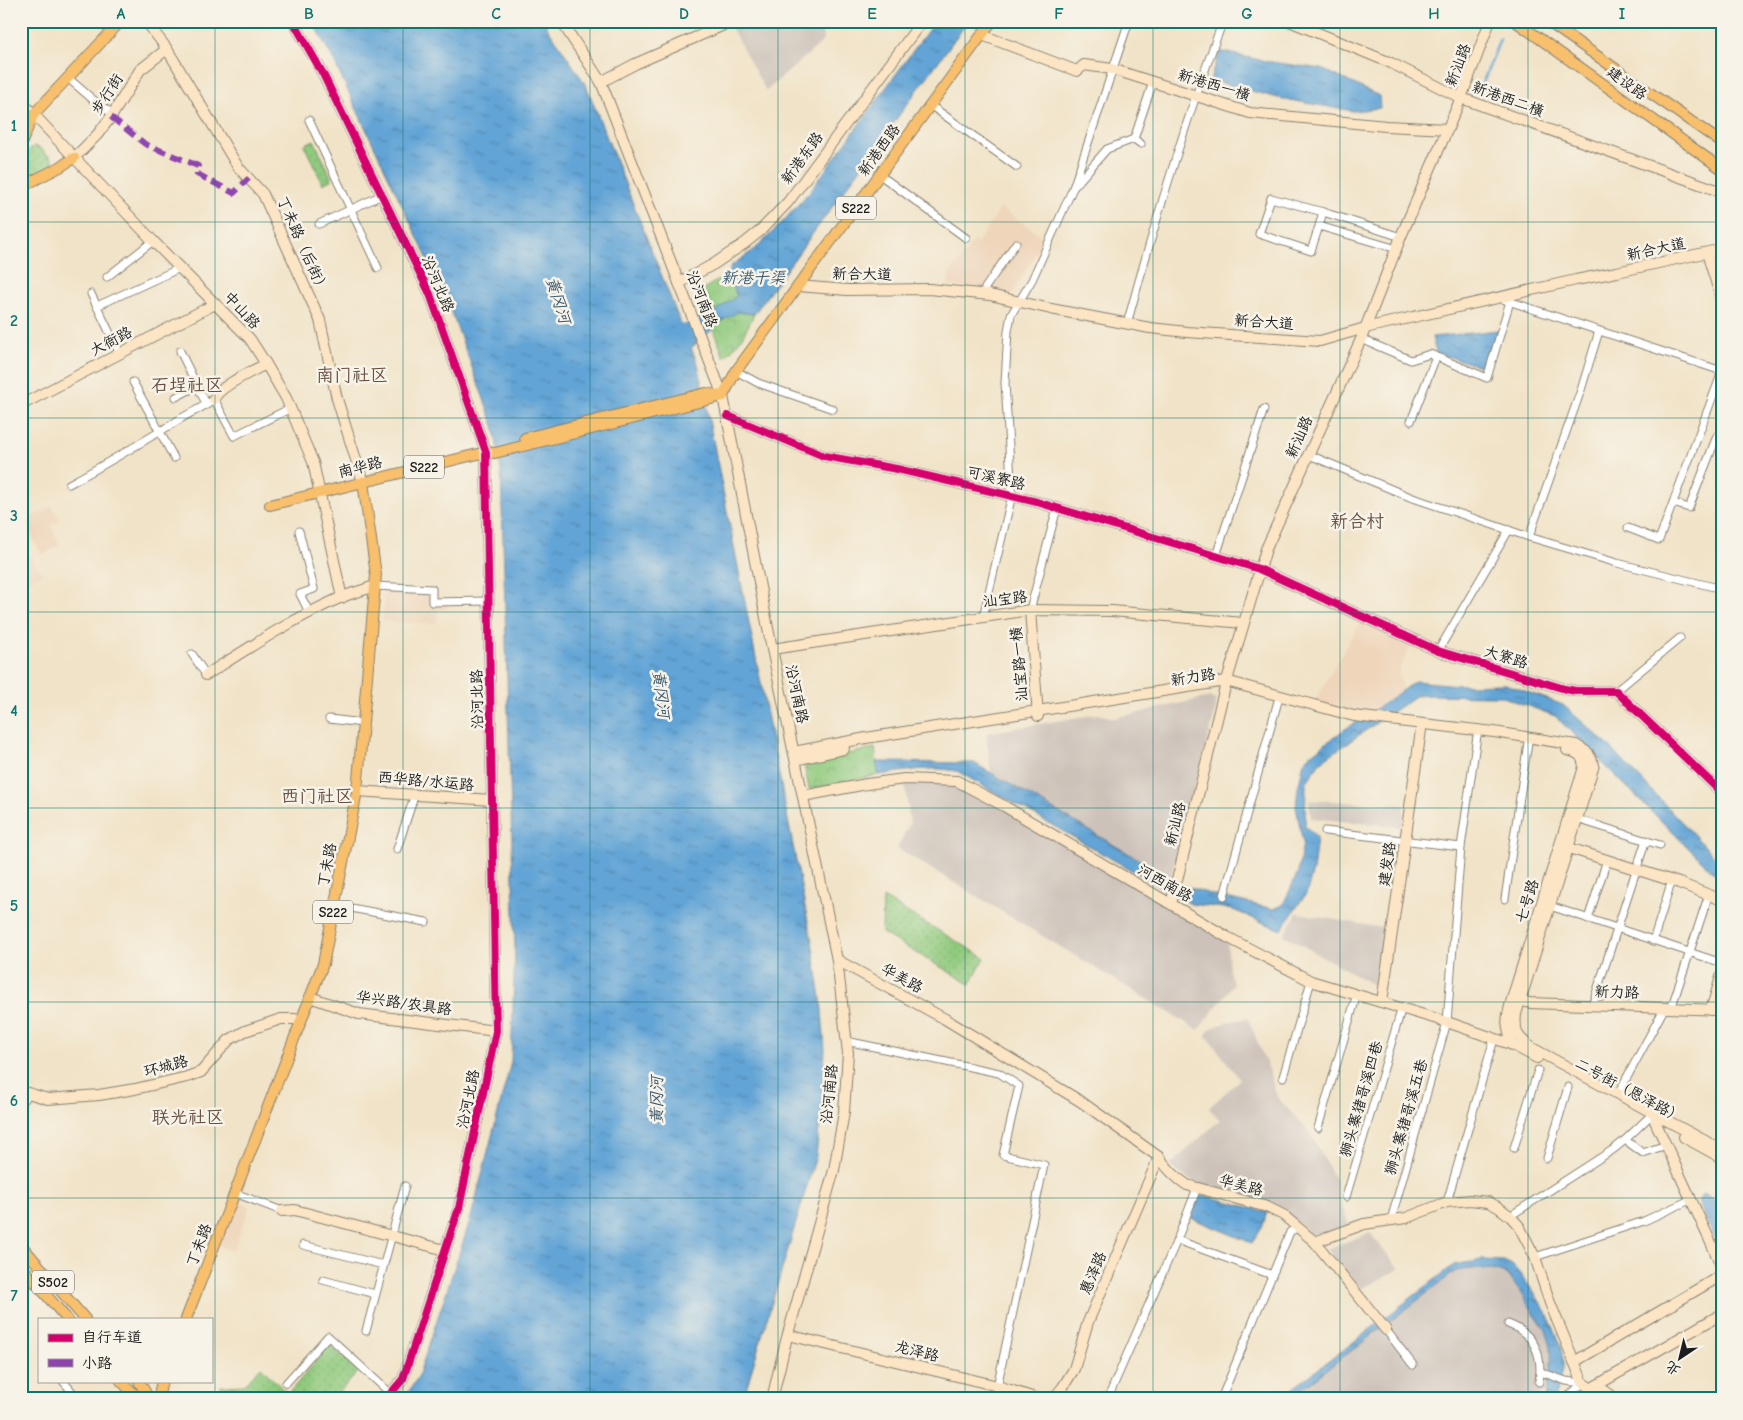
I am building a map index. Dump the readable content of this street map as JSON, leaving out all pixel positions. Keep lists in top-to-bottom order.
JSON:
{
  "streets": {
    "main road": [
      "建设路",
      "新港西路",
      "S222",
      "南华路",
      "丁未路",
      "S502"
    ],
    "street": [
      "新汕路",
      "新港西一横",
      "步行街",
      "新港西二横",
      "新港东路",
      "丁未路（后街）",
      "新合大道",
      "沿河北路",
      "沿河南路",
      "中山路",
      "大衙路",
      "可溪寮路",
      "汕宝路",
      "大寮路",
      "汕宝路一横",
      "新力路",
      "西华路/水运路",
      "建发路",
      "河西南路",
      "七号路",
      "华美路",
      "华兴路/农具路",
      "环城路",
      "二号街（恩泽路)",
      "狮头寨猪哥溪四巷",
      "狮头寨猪哥溪五巷",
      "惠泽路",
      "龙泽路"
    ]
  },
  "crossings": [
    ["新汕路", "新港西一横"],
    ["新汕路", "新港西二横"],
    ["新汕路", "新合大道"],
    ["新汕路", "可溪寮路"],
    ["新汕路", "汕宝路"],
    ["新汕路", "大寮路"],
    ["新汕路", "新力路"],
    ["新汕路", "河西南路"],
    ["新港西一横", "新港西路"],
    ["步行街", "丁未路（后街）"],
    ["步行街", "中山路"],
    ["新港西路", "S222"],
    ["新港西路", "新合大道"],
    ["新港西路", "沿河南路"],
    ["新港东路", "沿河南路"],
    ["S222", "沿河北路"],
    ["S222", "沿河南路"],
    ["S222", "南华路"],
    ["丁未路（后街）", "南华路"],
    ["丁未路（后街）", "丁未路"],
    ["沿河北路", "南华路"],
    ["沿河北路", "西华路/水运路"],
    ["沿河北路", "华兴路/农具路"],
    ["沿河南路", "可溪寮路"],
    ["沿河南路", "汕宝路"],
    ["沿河南路", "新力路"],
    ["沿河南路", "河西南路"],
    ["沿河南路", "华美路"],
    ["沿河南路", "龙泽路"],
    ["中山路", "大衙路"],
    ["中山路", "南华路"],
    ["南华路", "丁未路"],
    ["可溪寮路", "大寮路"],
    ["汕宝路", "汕宝路一横"],
    ["汕宝路一横", "新力路"],
    ["新力路", "建发路"],
    ["新力路", "七号路"],
    ["新力路", "狮头寨猪哥溪五巷"],
    ["西华路/水运路", "丁未路"],
    ["建发路", "河西南路"],
    ["丁未路", "华兴路/农具路"],
    ["丁未路", "环城路"],
    ["河西南路", "七号路"],
    ["河西南路", "二号街（恩泽路)"],
    ["河西南路", "狮头寨猪哥溪四巷"],
    ["河西南路", "狮头寨猪哥溪五巷"],
    ["七号路", "二号街（恩泽路)"],
    ["华美路", "惠泽路"]
  ],
  "districts": [
    "南门社区",
    "石埕社区",
    "新合村",
    "西门社区",
    "联光社区"
  ],
  "water": ["新港干渠", "黄冈河"],
  "legend": ["自行车道", "小路"],
  "north": "bottom left",
  "grid": {
    "columns": [
      "A",
      "B",
      "C",
      "D",
      "E",
      "F",
      "G",
      "H",
      "I"
    ],
    "rows": [
      "1",
      "2",
      "3",
      "4",
      "5",
      "6",
      "7"
    ]
  }
}
